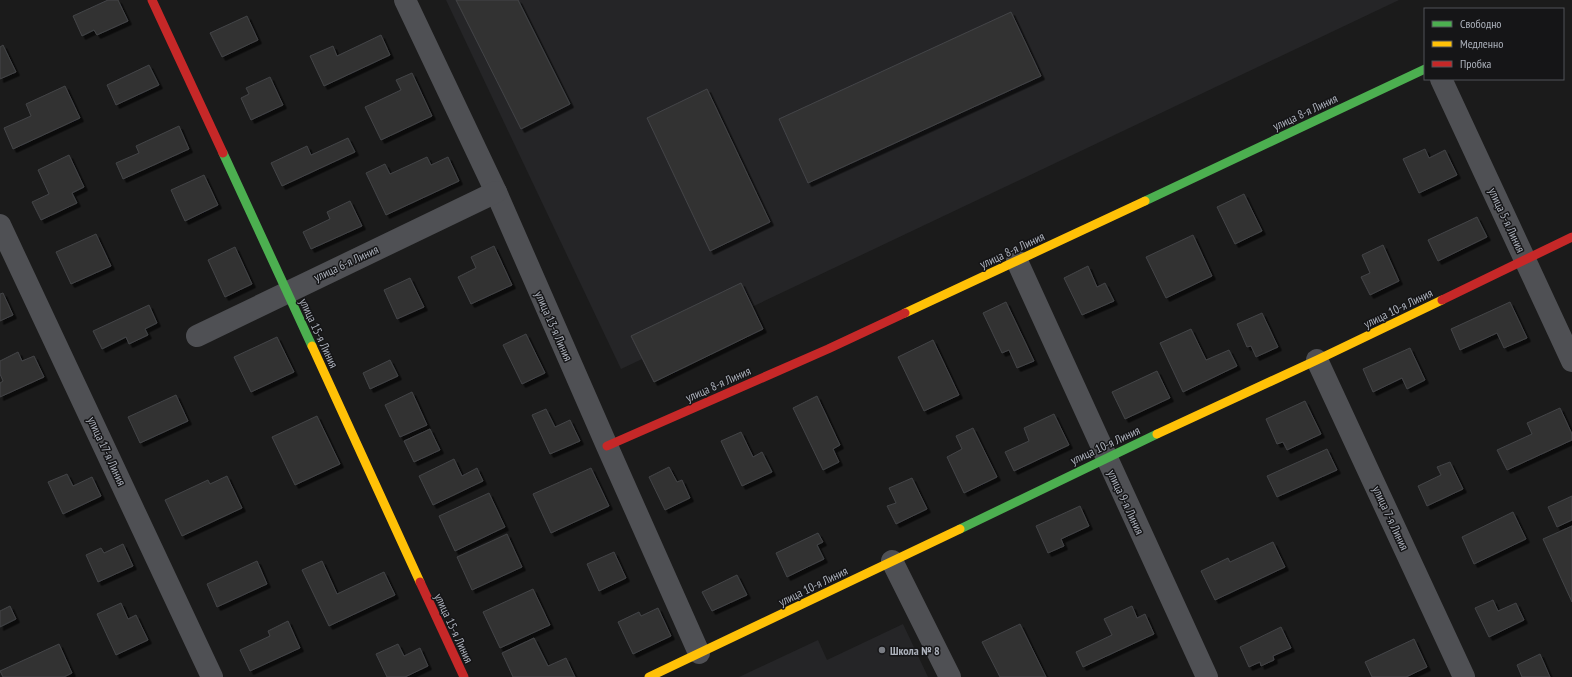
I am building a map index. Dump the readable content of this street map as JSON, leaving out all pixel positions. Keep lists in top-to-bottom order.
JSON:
{
  "streets": {
    "street": [
      "улица 8-я Линия",
      "улица 5-я Линия",
      "улица 6-я Линия",
      "улица 10-я Линия",
      "улица 13-я Линия",
      "улица 15-я Линия",
      "улица 17-я Линия",
      "улица 9-я Линия",
      "улица 7-я Линия"
    ]
  },
  "crossings": [
    ["улица 8-я Линия", "улица 13-я Линия"],
    ["улица 8-я Линия", "улица 9-я Линия"],
    ["улица 5-я Линия", "улица 10-я Линия"],
    ["улица 6-я Линия", "улица 13-я Линия"],
    ["улица 6-я Линия", "улица 15-я Линия"],
    ["улица 10-я Линия", "улица 13-я Линия"],
    ["улица 10-я Линия", "улица 9-я Линия"],
    ["улица 10-я Линия", "улица 7-я Линия"]
  ],
  "places": ["Школа № 8"],
  "legend": ["Свободно", "Медленно", "Пробка"]
}
